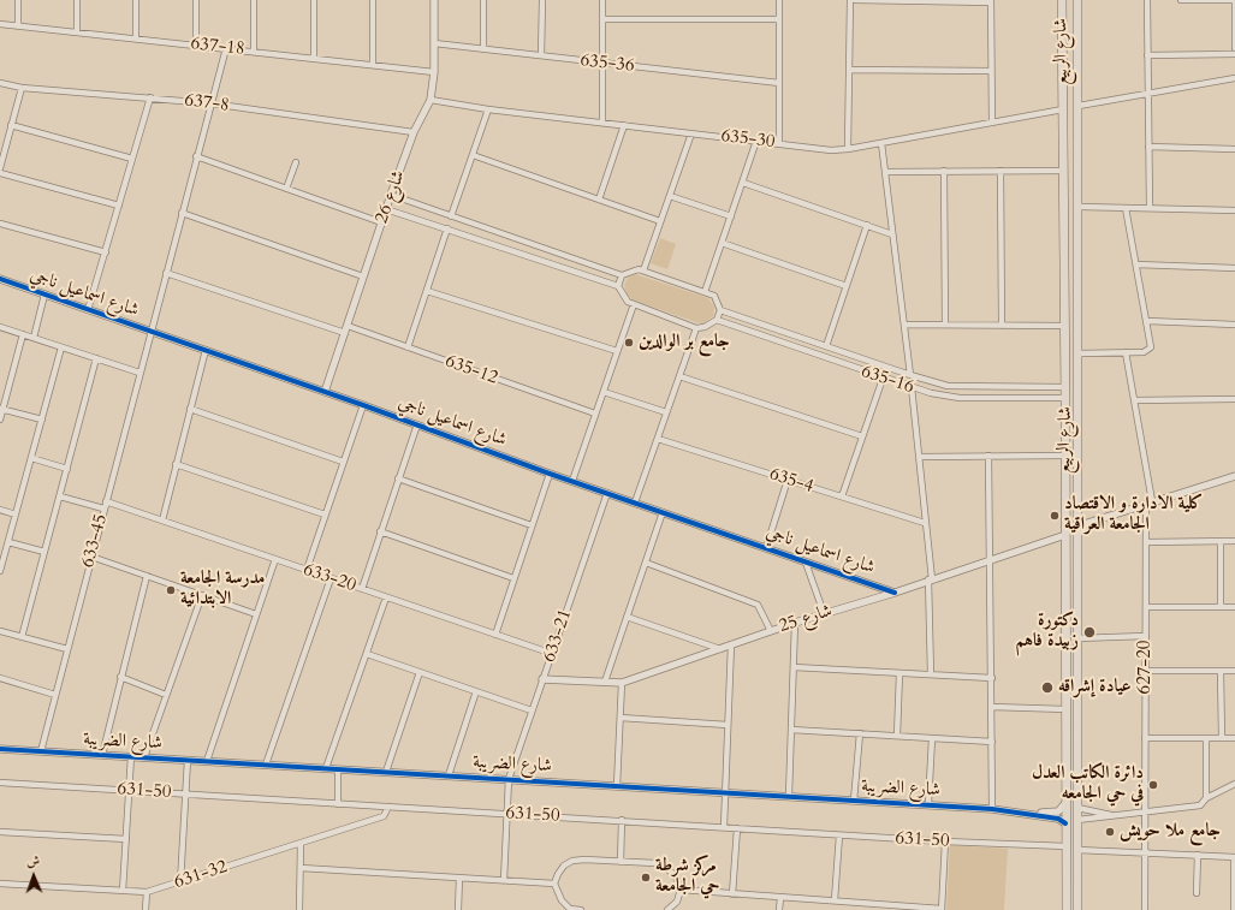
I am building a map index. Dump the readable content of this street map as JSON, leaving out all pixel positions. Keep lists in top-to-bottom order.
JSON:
{
  "streets": {
    "main road": ["شارع الربيع"],
    "street": [
      "637-18",
      "635-36",
      "637-8",
      "635-30",
      "شارع 26",
      "شارع اسماعيل ناجي",
      "635-12",
      "635-16",
      "635-4",
      "633-45",
      "633-20",
      "شارع 25",
      "633-21",
      "627-20",
      "شارع الضريبة",
      "631-50",
      "631-32"
    ]
  },
  "crossings": [
    ["637-18", "شارع 26"],
    ["637-18", "633-45"],
    ["شارع الربيع", "635-30"],
    ["شارع الربيع", "635-16"],
    ["شارع الربيع", "شارع 25"],
    ["شارع الربيع", "شارع الضريبة"],
    ["شارع الربيع", "631-50"],
    ["635-36", "شارع 26"],
    ["637-8", "شارع 26"],
    ["637-8", "633-45"],
    ["635-30", "شارع 26"],
    ["شارع 26", "شارع اسماعيل ناجي"],
    ["شارع 26", "635-12"],
    ["شارع اسماعيل ناجي", "633-45"],
    ["شارع اسماعيل ناجي", "شارع 25"],
    ["شارع اسماعيل ناجي", "633-21"],
    ["633-45", "633-20"],
    ["633-45", "شارع الضريبة"],
    ["633-20", "633-21"],
    ["شارع 25", "633-21"],
    ["633-21", "شارع الضريبة"],
    ["633-21", "631-50"],
    ["631-50", "631-32"]
  ],
  "places": [
    "جامع بر الوالدين",
    "كلية الادارة و الاقتصاد الجامعة العراقية",
    "مدرسة الجامعة الابتدائية",
    "دكتورة زبيدة فاهم",
    "عيادة إشراقه",
    "دائرة الكاتب العدل في حي الجامعه",
    "جامع ملا حويش",
    "مركز شرطة حي الجامعة"
  ],
  "north": "top"
}
